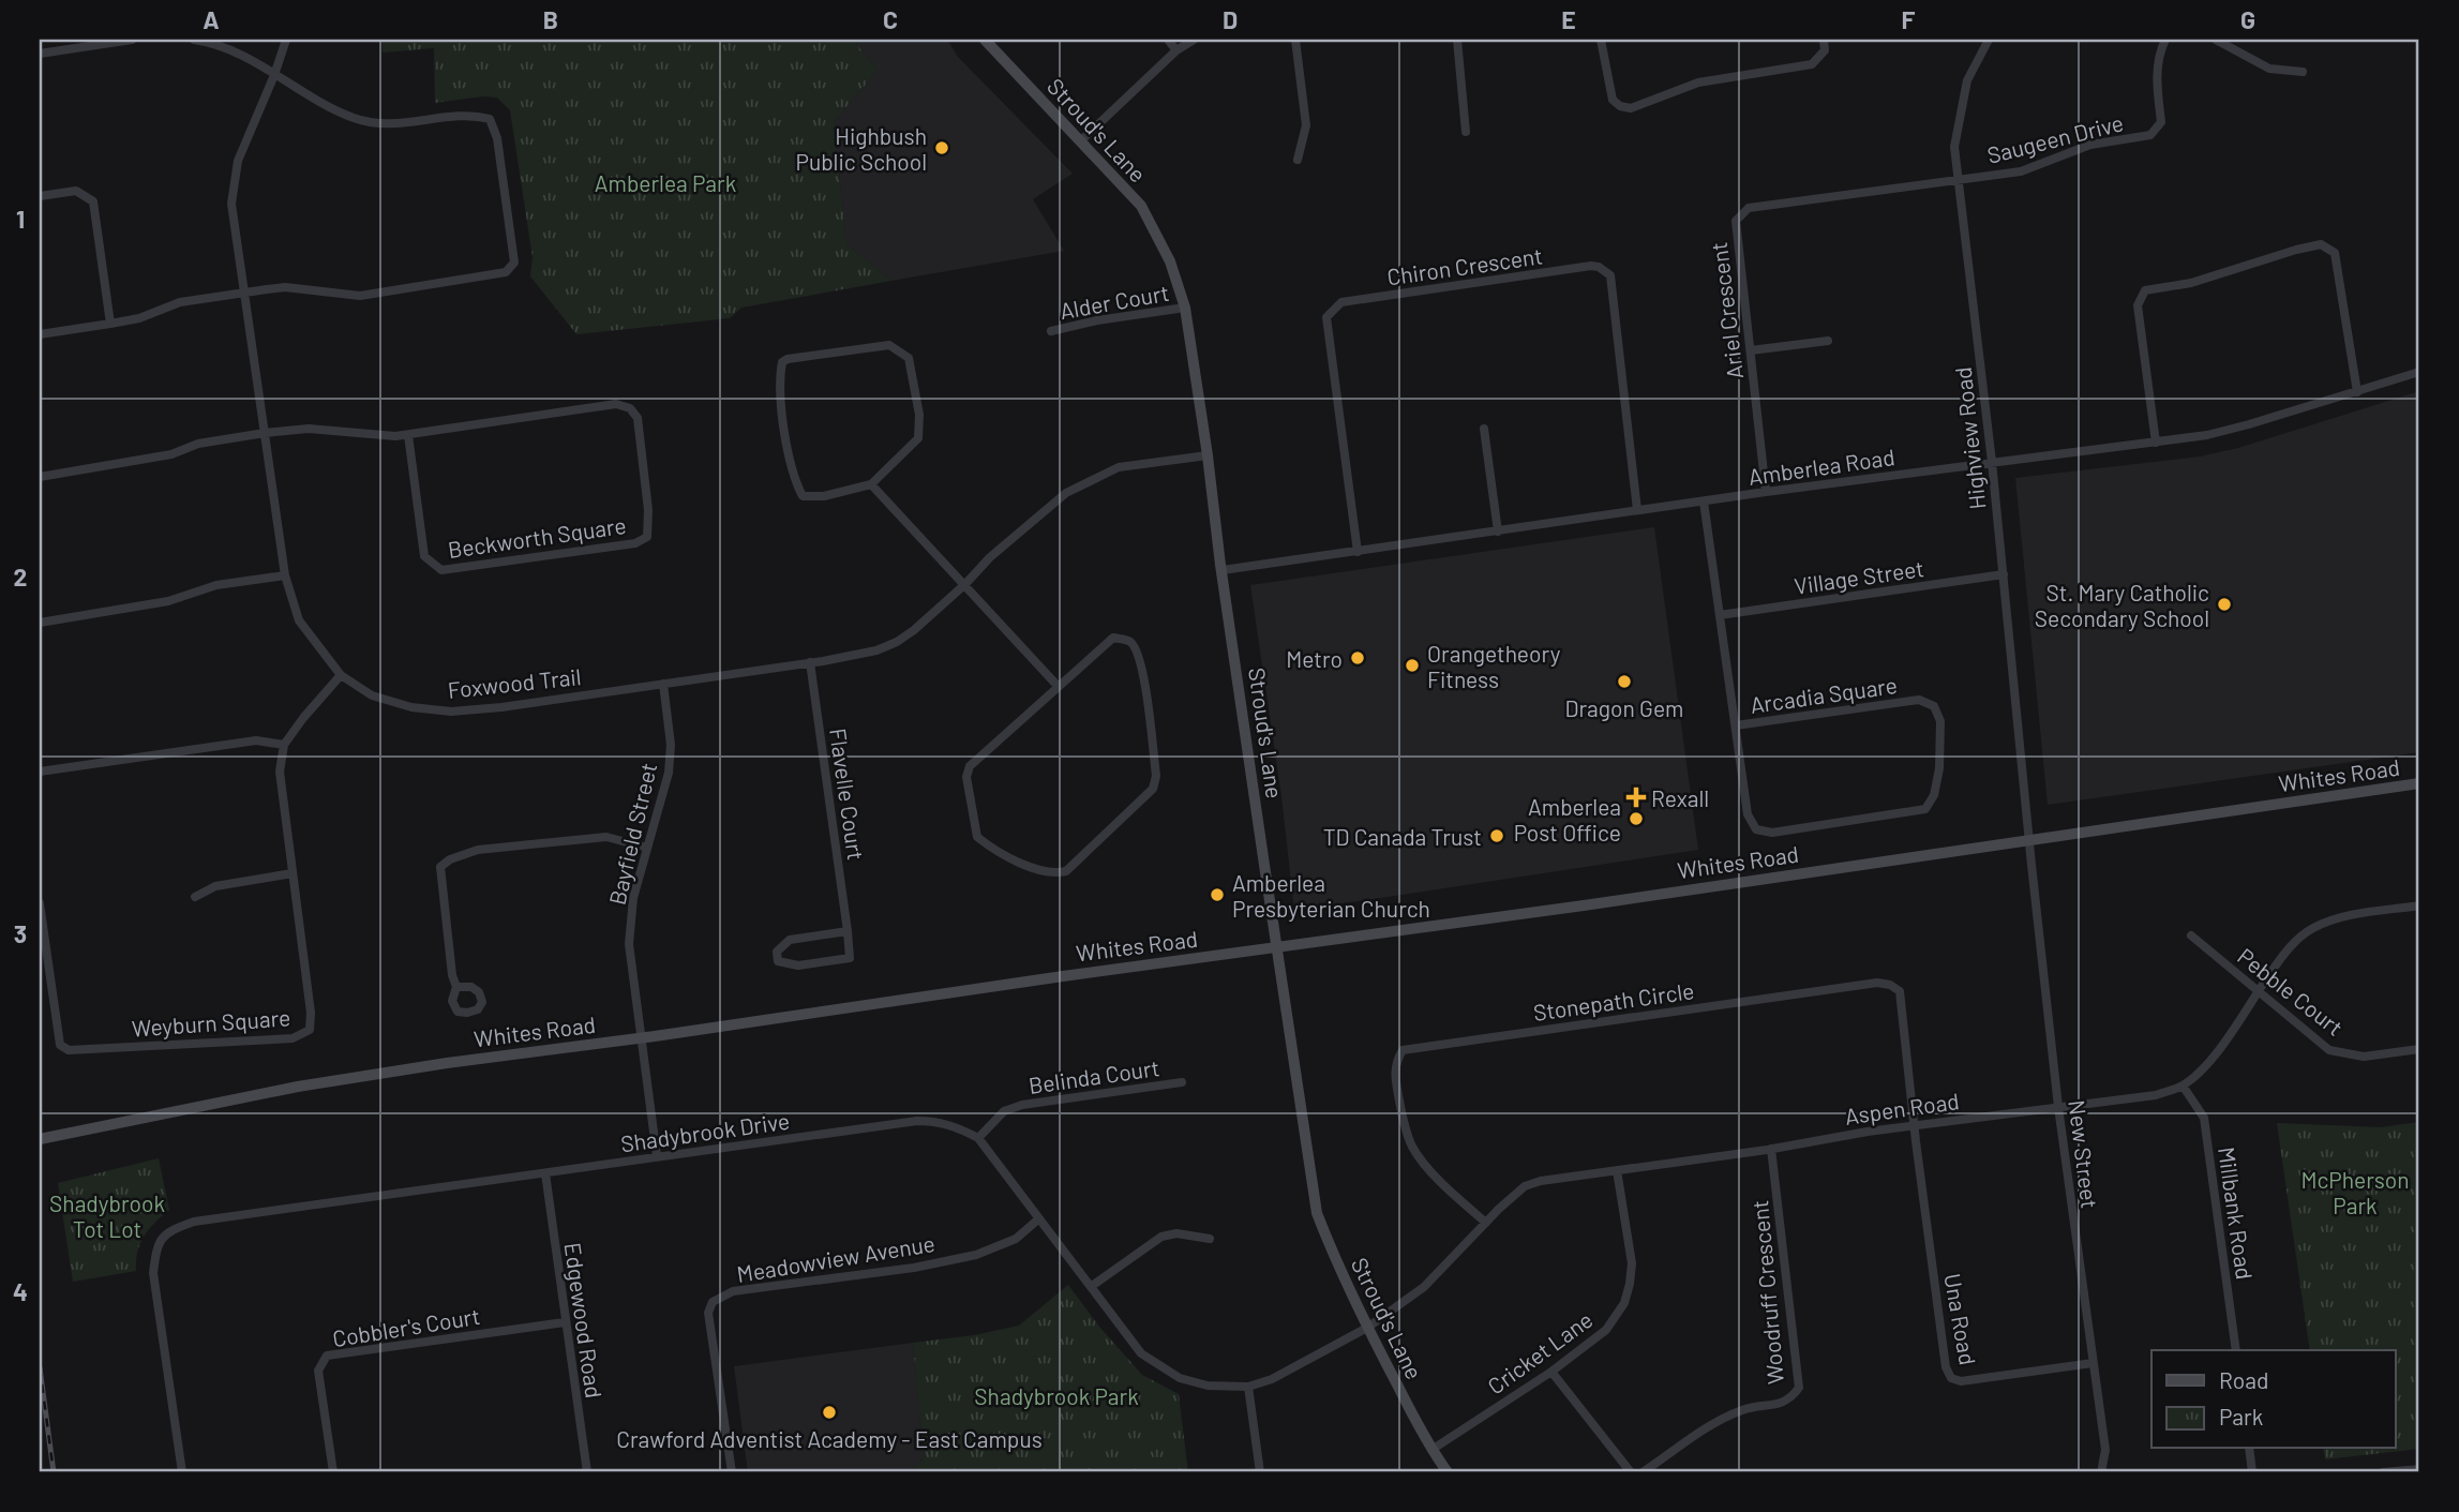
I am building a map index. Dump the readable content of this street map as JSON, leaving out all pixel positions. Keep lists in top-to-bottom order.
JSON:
{
  "streets": {
    "main road": ["Stroud's Lane", "Whites Road"],
    "street": [
      "Saugeen Drive",
      "Chiron Crescent",
      "Alder Court",
      "Ariel Crescent",
      "Highview Road",
      "Amberlea Road",
      "Beckworth Square",
      "Village Street",
      "Foxwood Trail",
      "Arcadia Square",
      "Flavelle Court",
      "Bayfield Street",
      "Pebble Court",
      "Stonepath Circle",
      "Weyburn Square",
      "Belinda Court",
      "Aspen Road",
      "Shadybrook Drive",
      "New Street",
      "Millbank Road",
      "Meadowview Avenue",
      "Woodruff Crescent",
      "Una Road",
      "Edgewood Road",
      "Cobbler's Court",
      "Cricket Lane"
    ]
  },
  "crossings": [
    ["Stroud's Lane", "Alder Court"],
    ["Stroud's Lane", "Amberlea Road"],
    ["Stroud's Lane", "Foxwood Trail"],
    ["Stroud's Lane", "Whites Road"],
    ["Stroud's Lane", "Aspen Road"],
    ["Stroud's Lane", "Cricket Lane"],
    ["Saugeen Drive", "Ariel Crescent"],
    ["Saugeen Drive", "Highview Road"],
    ["Chiron Crescent", "Amberlea Road"],
    ["Ariel Crescent", "Highview Road"],
    ["Ariel Crescent", "Amberlea Road"],
    ["Highview Road", "Amberlea Road"],
    ["Highview Road", "Village Street"],
    ["Highview Road", "Whites Road"],
    ["Highview Road", "New Street"],
    ["Amberlea Road", "Arcadia Square"],
    ["Beckworth Square", "Foxwood Trail"],
    ["Village Street", "Arcadia Square"],
    ["Foxwood Trail", "Flavelle Court"],
    ["Foxwood Trail", "Bayfield Street"],
    ["Whites Road", "Bayfield Street"],
    ["Whites Road", "New Street"],
    ["Bayfield Street", "Shadybrook Drive"],
    ["Pebble Court", "Aspen Road"],
    ["Stonepath Circle", "Aspen Road"],
    ["Stonepath Circle", "Una Road"],
    ["Belinda Court", "Shadybrook Drive"],
    ["Aspen Road", "New Street"],
    ["Aspen Road", "Millbank Road"],
    ["Aspen Road", "Woodruff Crescent"],
    ["Aspen Road", "Una Road"],
    ["Aspen Road", "Cricket Lane"],
    ["Shadybrook Drive", "Edgewood Road"],
    ["New Street", "Una Road"],
    ["Edgewood Road", "Cobbler's Court"]
  ],
  "parks": [
    "Amberlea Park",
    "McPherson Park",
    "Shadybrook Tot Lot",
    "Shadybrook Park"
  ],
  "places": {
    "other": [
      "Highbush Public School",
      "St. Mary Catholic Secondary School",
      "Metro",
      "Orangetheory Fitness",
      "Dragon Gem",
      "Amberlea Post Office",
      "TD Canada Trust",
      "Amberlea Presbyterian Church",
      "Crawford Adventist Academy - East Campus"
    ],
    "health": ["Rexall"]
  },
  "legend": ["Road", "Park"],
  "grid": {
    "columns": [
      "A",
      "B",
      "C",
      "D",
      "E",
      "F",
      "G"
    ],
    "rows": [
      "1",
      "2",
      "3",
      "4"
    ]
  }
}
